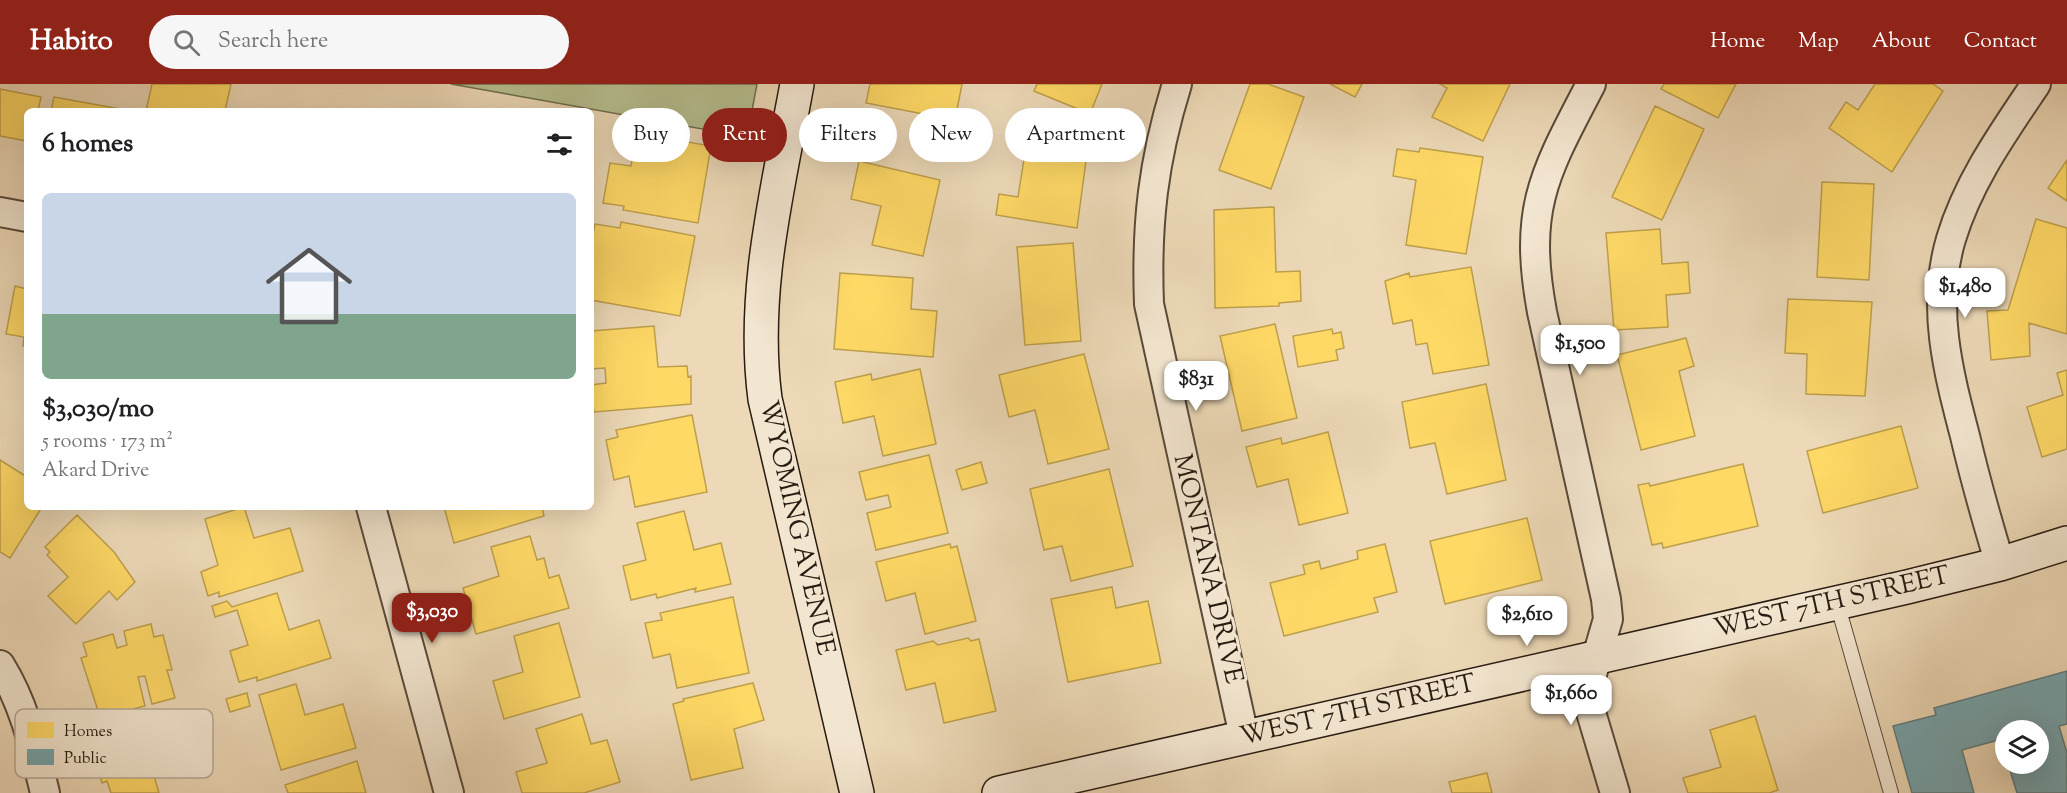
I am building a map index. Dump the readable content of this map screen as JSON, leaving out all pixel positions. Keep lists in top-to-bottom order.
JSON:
{
  "streets": {
    "main road": ["WYOMING AVENUE", "WEST 7TH STREET"],
    "street": ["MONTANA DRIVE"]
  },
  "crossings": [
    ["MONTANA DRIVE", "WEST 7TH STREET"]
  ],
  "legend": ["Homes", "Public"],
  "page": {
    "header": "Habito",
    "search": "Search here",
    "nav": [
      "Home",
      "Map",
      "About",
      "Contact"
    ],
    "chip": [
      "Buy",
      "Rent",
      "Filters",
      "New",
      "Apartment"
    ],
    "heading": "6 homes",
    "list": [
      {
        "name": "$3,030/mo",
        "note": "5 rooms · 173 m² · Akard Drive"
      }
    ],
    "price": [
      "$1,480",
      "$1,500",
      "$831",
      "$3,030",
      "$2,610",
      "$1,660"
    ]
  }
}
